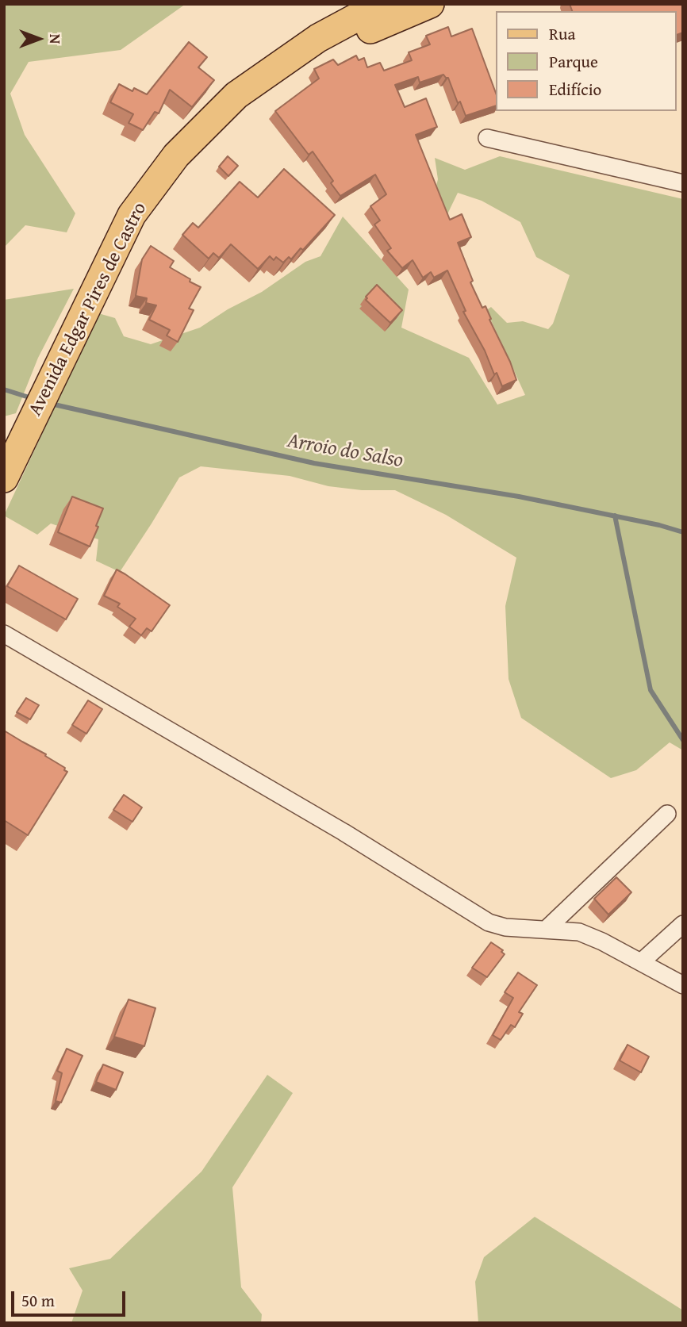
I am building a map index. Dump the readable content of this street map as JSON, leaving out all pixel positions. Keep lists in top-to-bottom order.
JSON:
{
  "streets": {
    "main road": ["Avenida Edgar Pires de Castro"]
  },
  "water": ["Arroio do Salso"],
  "legend": ["Rua", "Parque", "Edifício"],
  "scale_bar": "50 m",
  "north": "right"
}
